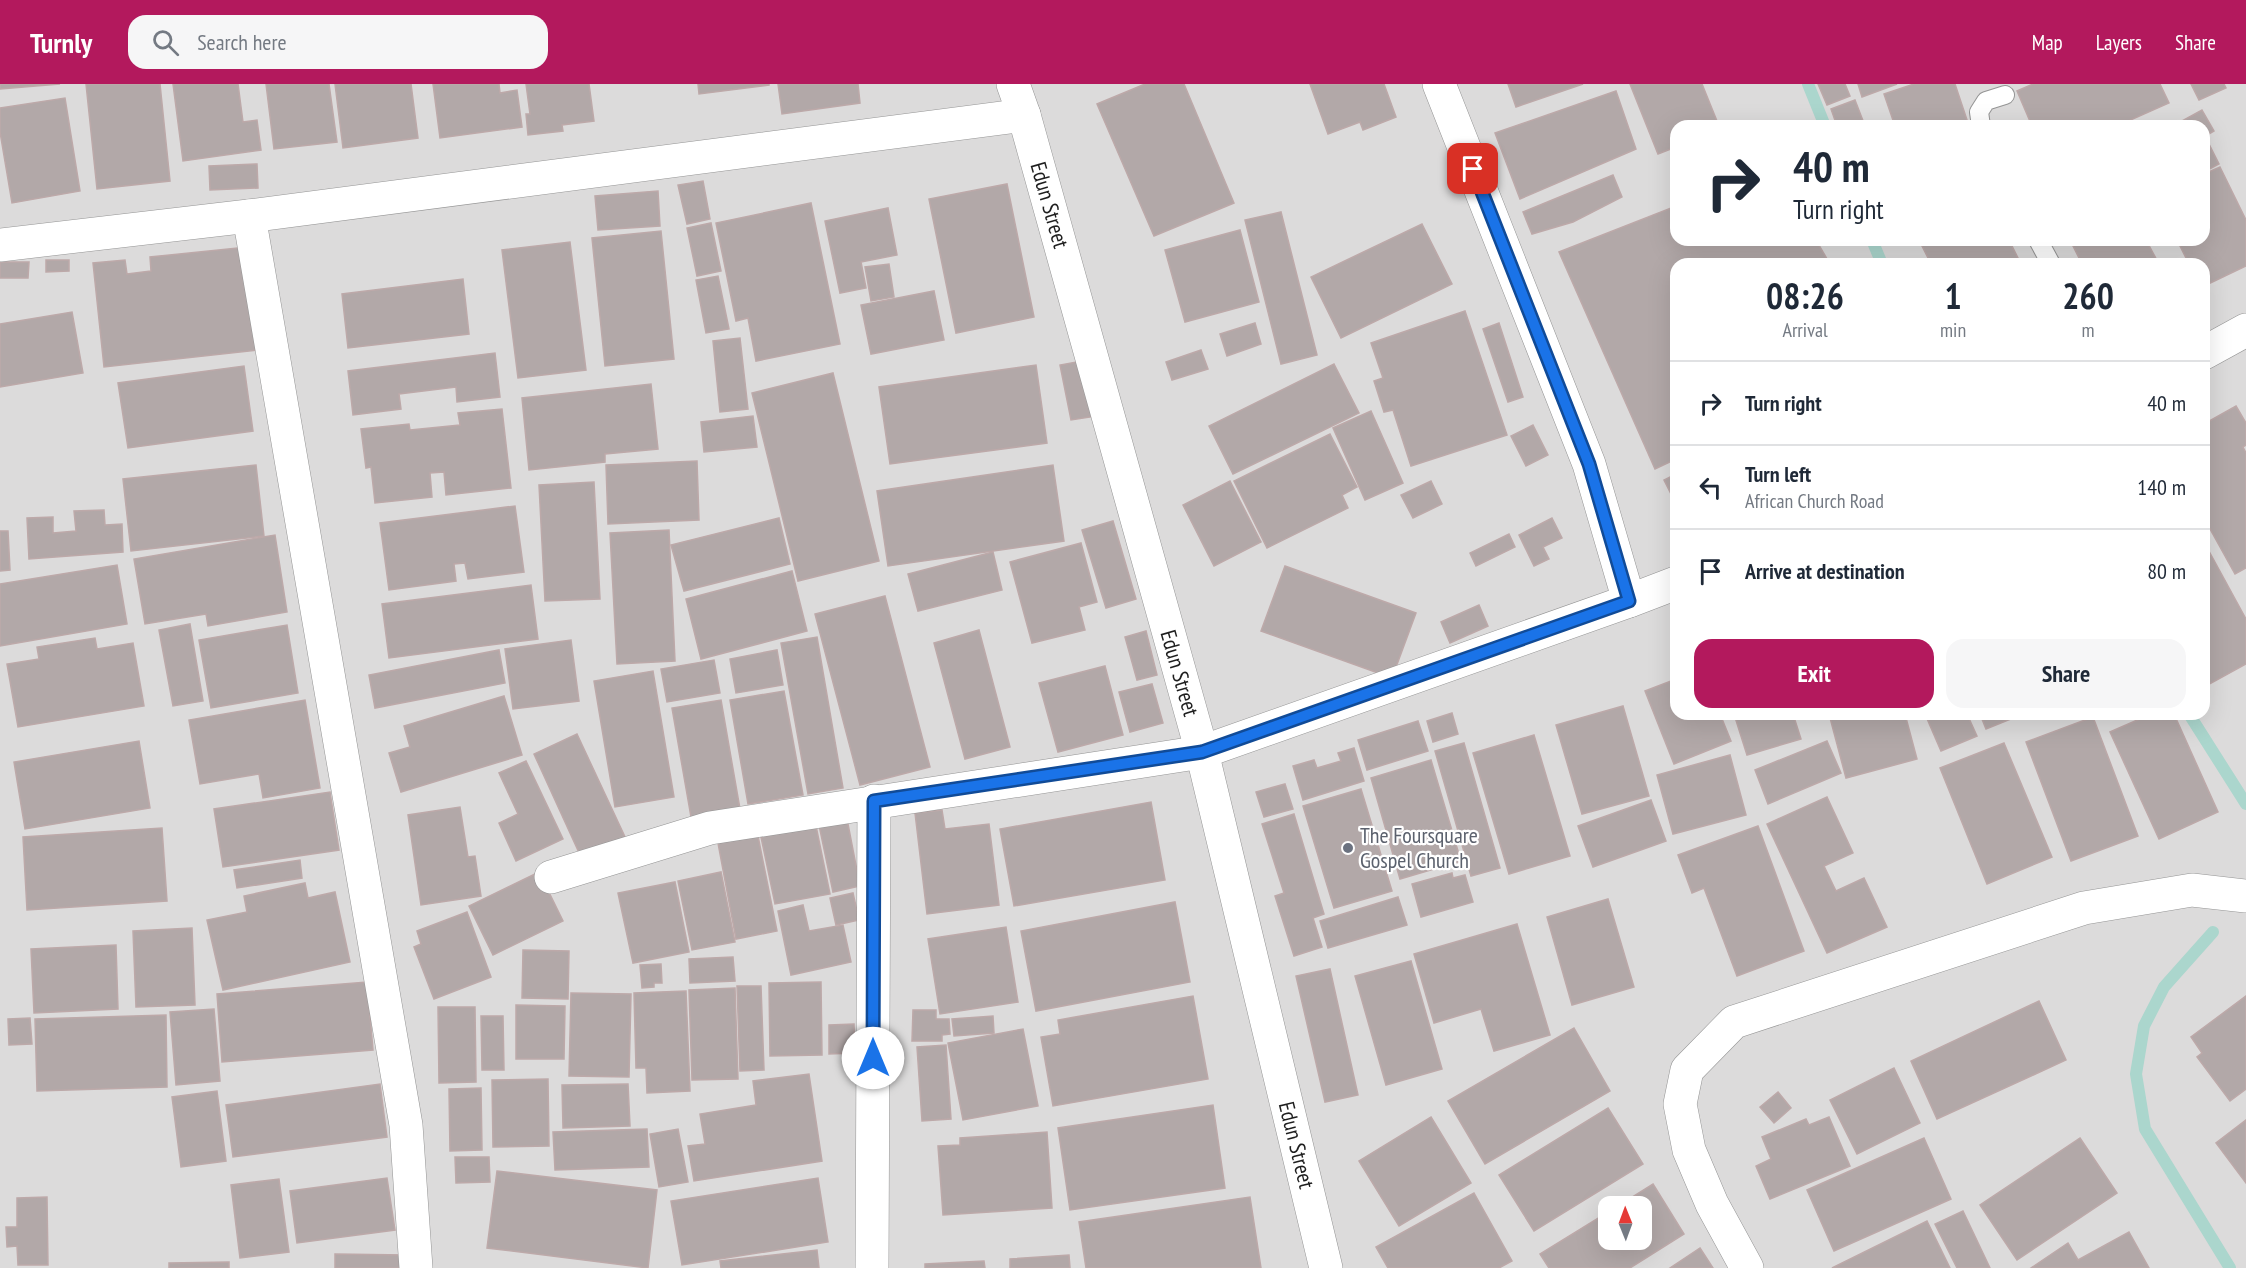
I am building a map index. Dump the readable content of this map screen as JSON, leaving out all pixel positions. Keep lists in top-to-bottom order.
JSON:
{
  "streets": {
    "street": ["Edun Street"]
  },
  "places": ["The Foursquare Gospel Church"],
  "north": "top",
  "page": {
    "header": "Turnly",
    "search": "Search here",
    "nav": ["Map", "Layers", "Share"],
    "turn": ["40 m", "Turn right"],
    "eta": [
      "08:26",
      "Arrival",
      "1",
      "min",
      "260",
      "m"
    ],
    "list": [
      {
        "name": "Turn right",
        "value": "40 m"
      },
      {
        "name": "Turn left",
        "note": "African Church Road",
        "value": "140 m"
      },
      {
        "name": "Arrive at destination",
        "value": "80 m"
      }
    ],
    "buttons": ["Exit", "Share"]
  }
}
